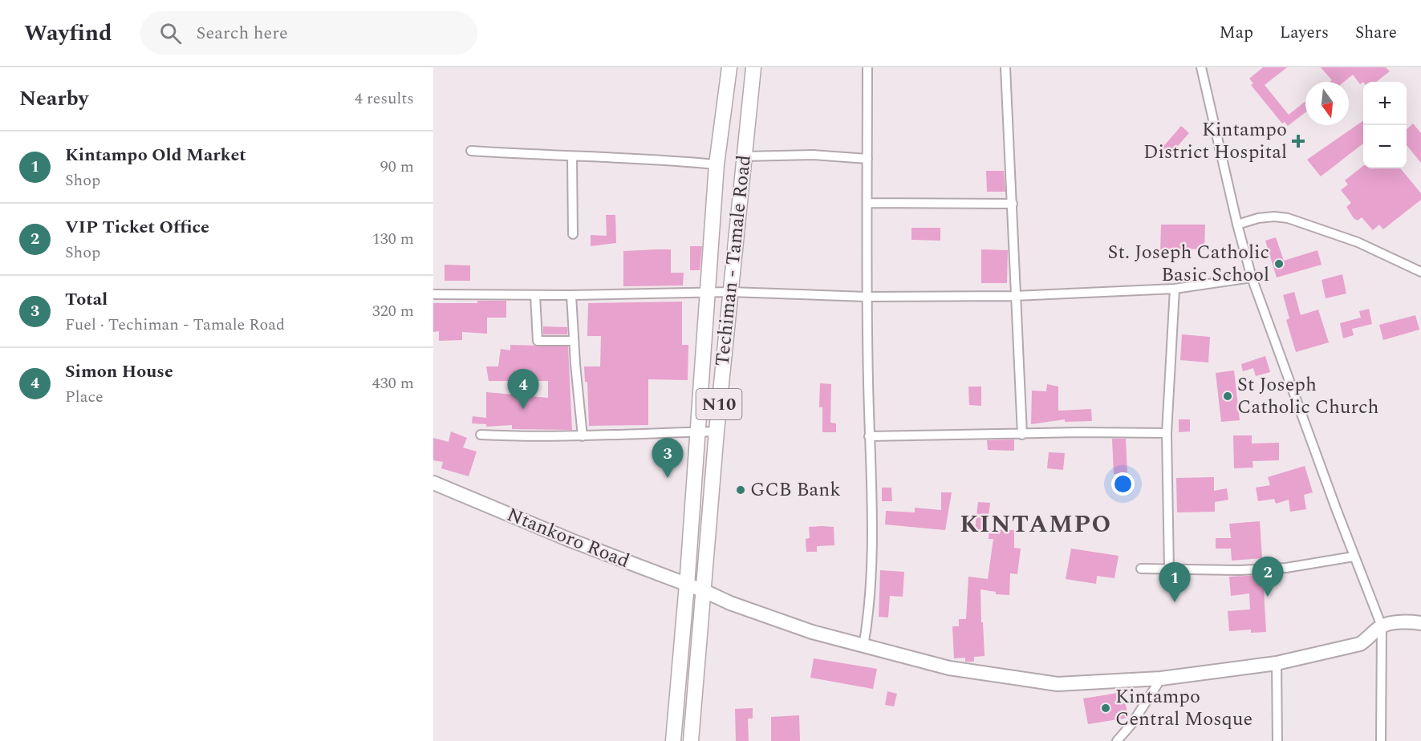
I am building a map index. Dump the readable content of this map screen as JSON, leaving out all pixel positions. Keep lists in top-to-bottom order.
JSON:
{
  "streets": {
    "highway": ["Techiman - Tamale Road", "N10"],
    "main road": ["Ntankoro Road"]
  },
  "crossings": [
    ["Techiman - Tamale Road", "Ntankoro Road"]
  ],
  "districts": ["KINTAMPO"],
  "places": {
    "health": ["Kintampo District Hospital"],
    "other": [
      "St. Joseph Catholic Basic School",
      "St Joseph Catholic Church",
      "GCB Bank",
      "Kintampo Central Mosque"
    ]
  },
  "north": "bottom",
  "page": {
    "header": "Wayfind",
    "search": "Search here",
    "nav": ["Map", "Layers", "Share"],
    "heading": ["Nearby", "4 results"],
    "map_buttons": ["+", "−"],
    "list": [
      {
        "mark": "1",
        "name": "Kintampo Old Market",
        "note": "Shop",
        "value": "90 m"
      },
      {
        "mark": "2",
        "name": "VIP Ticket Office",
        "note": "Shop",
        "value": "130 m"
      },
      {
        "mark": "3",
        "name": "Total",
        "note": "Fuel · Techiman - Tamale Road",
        "value": "320 m"
      },
      {
        "mark": "4",
        "name": "Simon House",
        "note": "Place",
        "value": "430 m"
      }
    ],
    "pins": [
      "4",
      "3",
      "2",
      "1"
    ]
  }
}
